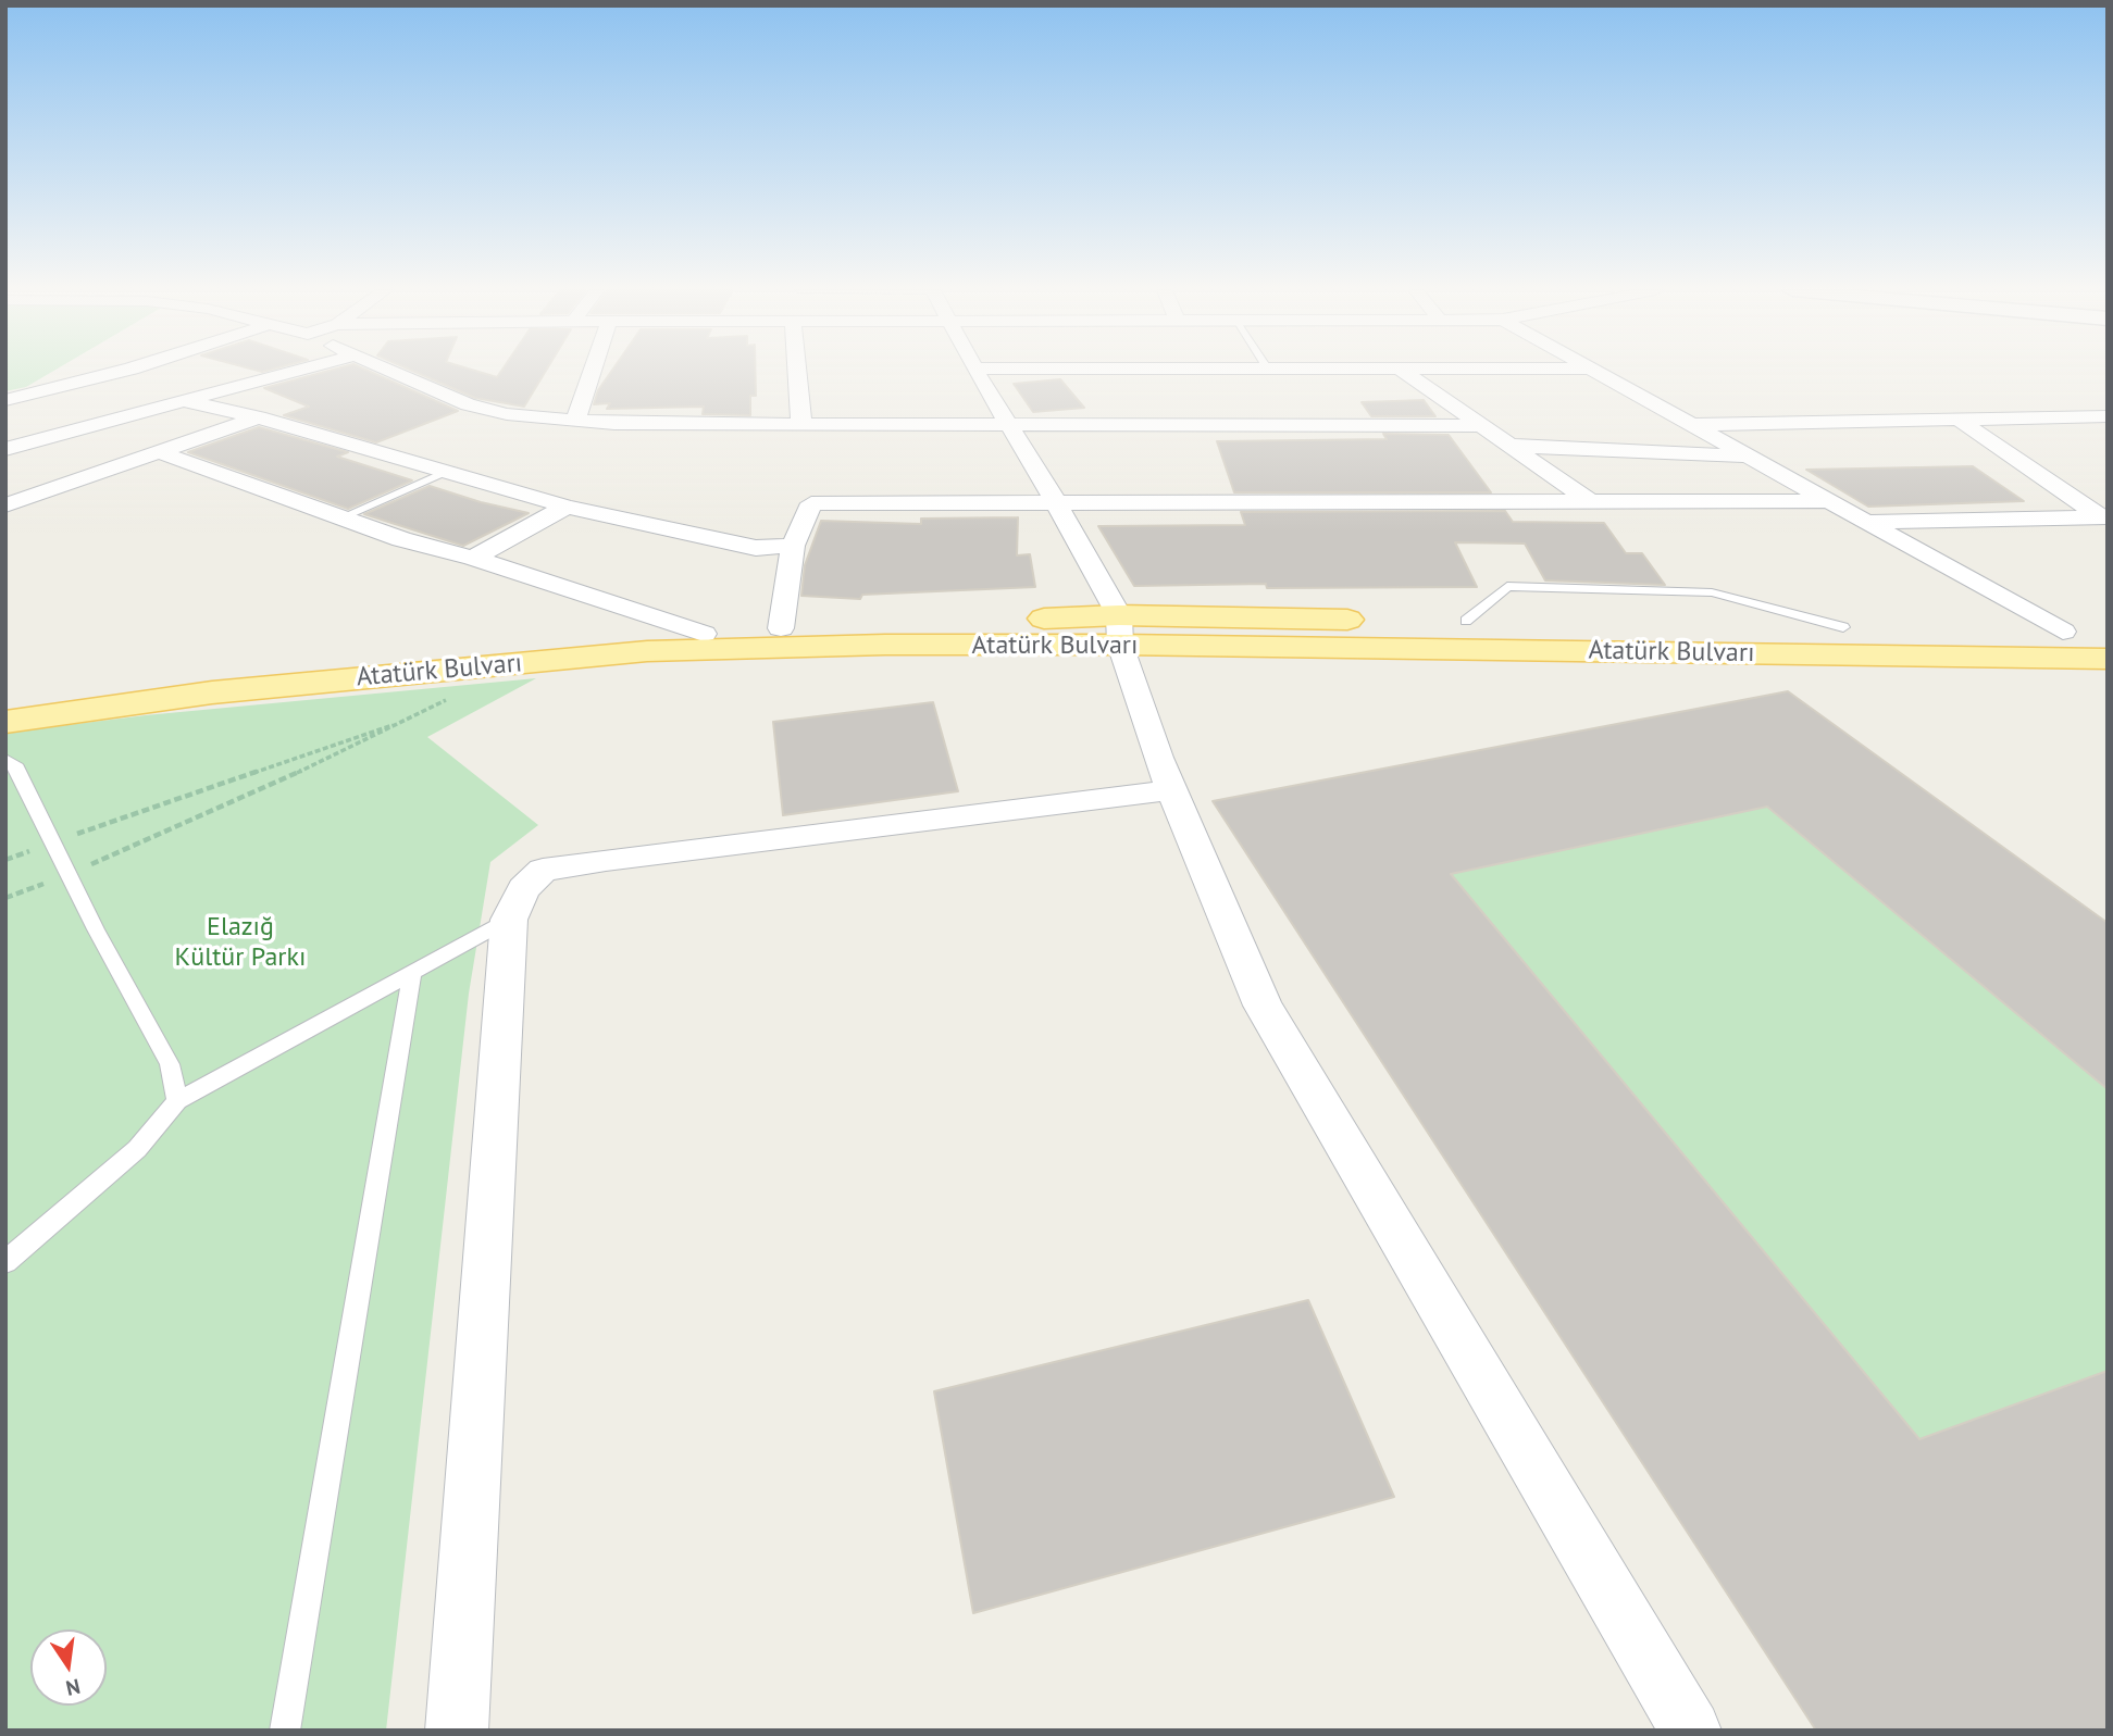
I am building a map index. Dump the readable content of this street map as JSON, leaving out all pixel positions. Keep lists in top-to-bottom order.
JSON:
{
  "streets": {
    "main road": ["Atatürk Bulvarı"]
  },
  "parks": ["Elazığ Kültür Parkı"],
  "north": "bottom"
}
